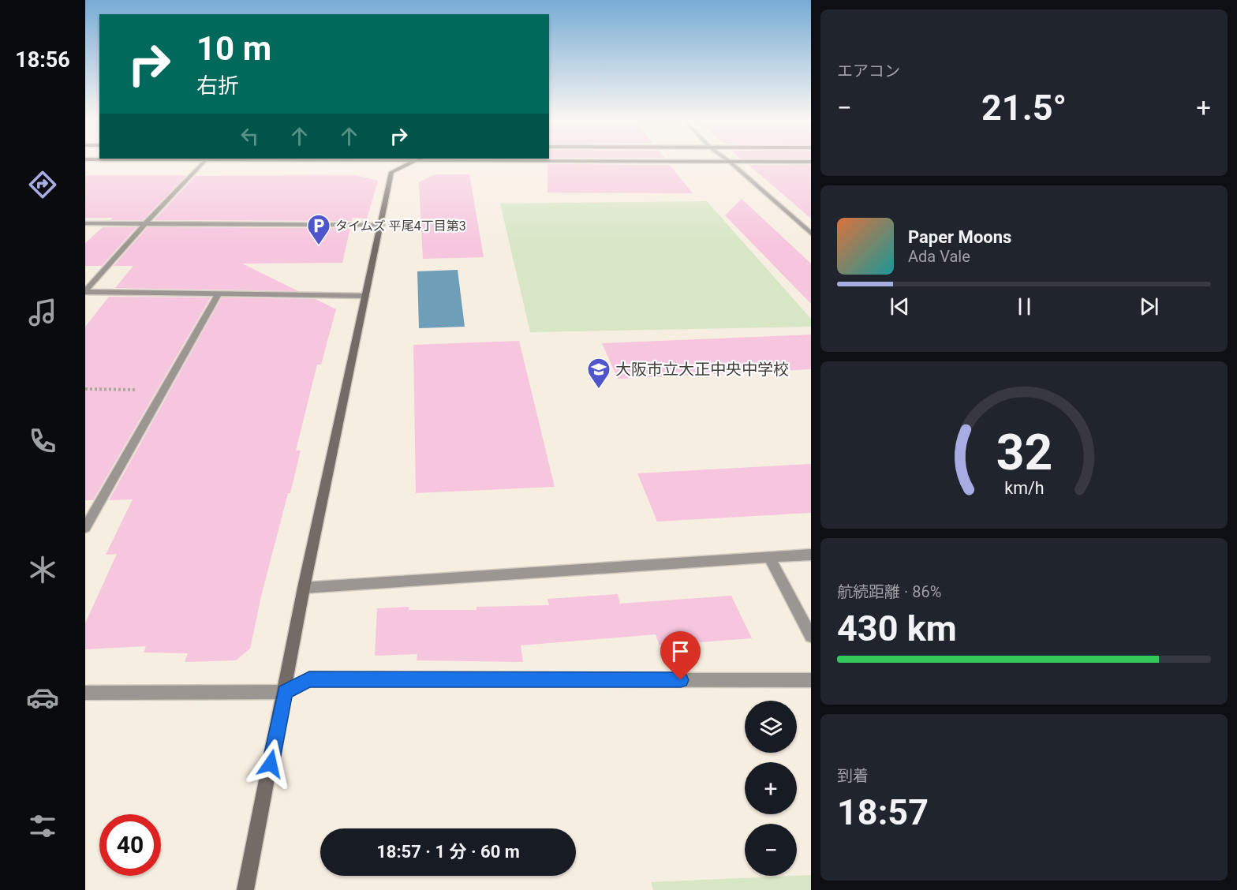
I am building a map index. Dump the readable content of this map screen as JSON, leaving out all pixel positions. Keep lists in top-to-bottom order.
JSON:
{
  "places": {
    "parking": ["タイムズ 平尾4丁目第3"],
    "school or university": ["大阪市立大正中央中学校"]
  },
  "page": {
    "tabs": "18:56",
    "tile": [
      "エアコン",
      ["航続距離 · 86%", "430 km"],
      ["到着", "18:57"]
    ],
    "turn": ["10 m", "右折"],
    "heat": ["−", "21.5°", "+"],
    "song": ["Paper Moons", "Ada Vale"],
    "map_buttons": ["+", "−"],
    "limit": "40",
    "trip": "18:57 · 1 分 · 60 m",
    "gauge": ["32", "km/h"]
  }
}
